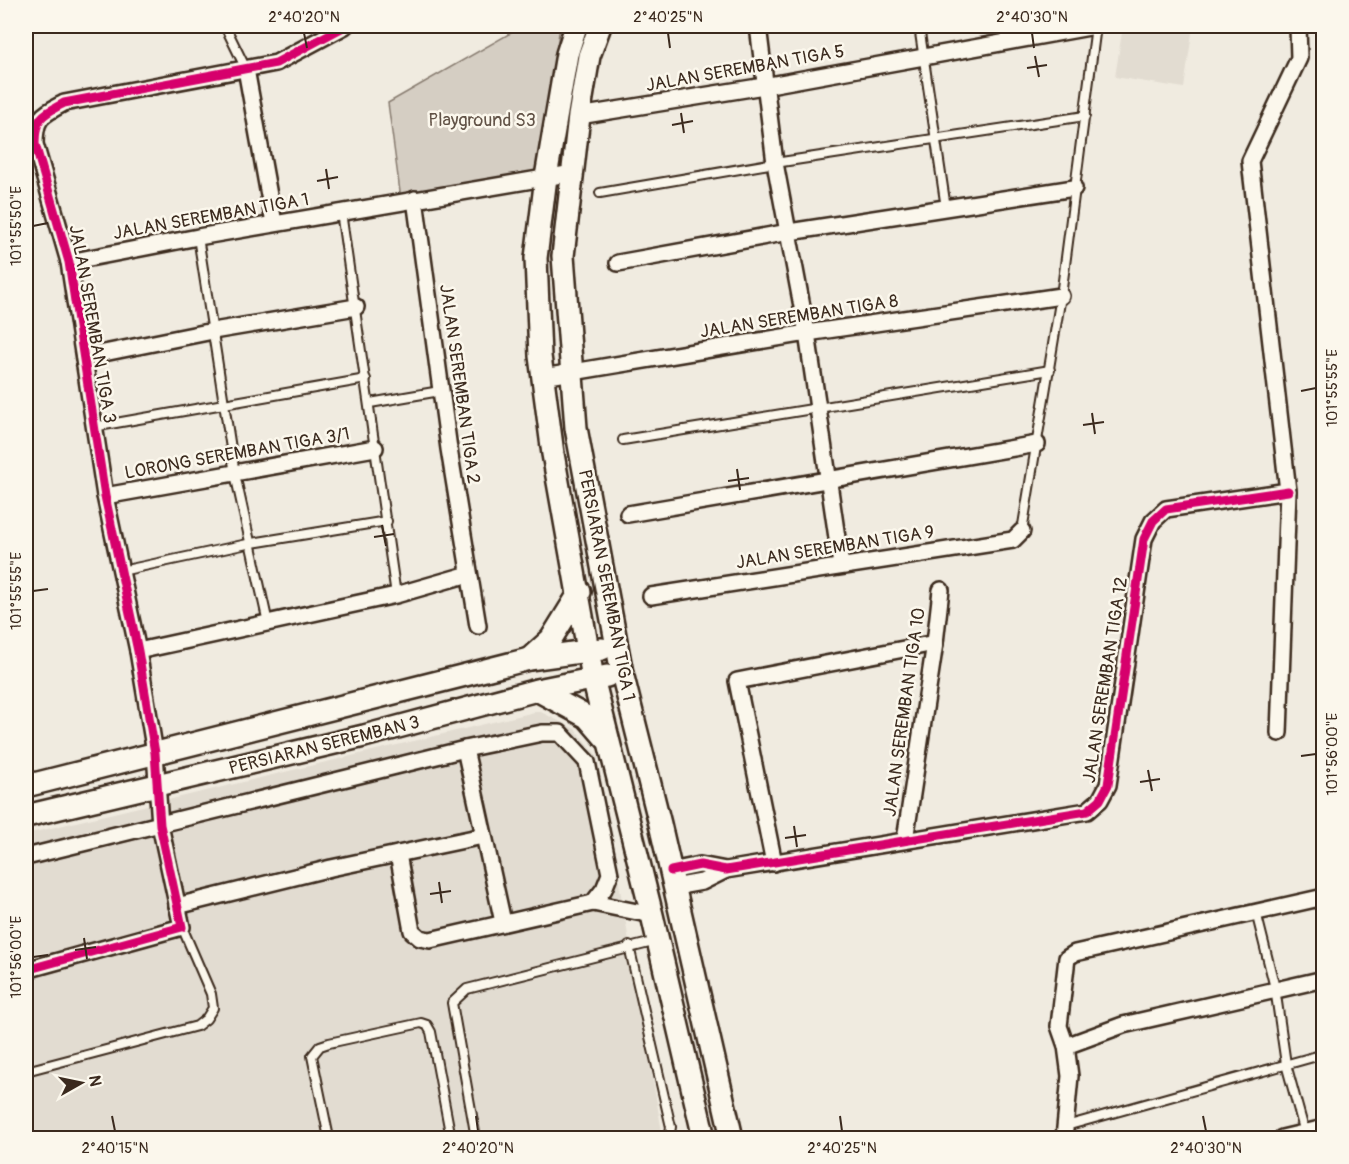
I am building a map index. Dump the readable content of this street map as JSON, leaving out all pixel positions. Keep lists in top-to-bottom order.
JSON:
{
  "streets": {
    "main road": ["PERSIARAN SEREMBAN TIGA 1", "PERSIARAN SEREMBAN 3"],
    "street": [
      "JALAN SEREMBAN TIGA 5",
      "JALAN SEREMBAN TIGA 1",
      "JALAN SEREMBAN TIGA 8",
      "JALAN SEREMBAN TIGA 3",
      "JALAN SEREMBAN TIGA 2",
      "LORONG SEREMBAN TIGA 3/1",
      "JALAN SEREMBAN TIGA 9",
      "JALAN SEREMBAN TIGA 12",
      "JALAN SEREMBAN TIGA 10"
    ]
  },
  "crossings": [
    ["JALAN SEREMBAN TIGA 5", "PERSIARAN SEREMBAN TIGA 1"],
    ["JALAN SEREMBAN TIGA 1", "JALAN SEREMBAN TIGA 3"],
    ["JALAN SEREMBAN TIGA 1", "JALAN SEREMBAN TIGA 2"],
    ["JALAN SEREMBAN TIGA 1", "PERSIARAN SEREMBAN TIGA 1"],
    ["JALAN SEREMBAN TIGA 8", "PERSIARAN SEREMBAN TIGA 1"],
    ["JALAN SEREMBAN TIGA 3", "LORONG SEREMBAN TIGA 3/1"],
    ["JALAN SEREMBAN TIGA 3", "PERSIARAN SEREMBAN 3"],
    ["PERSIARAN SEREMBAN TIGA 1", "JALAN SEREMBAN TIGA 12"],
    ["PERSIARAN SEREMBAN TIGA 1", "PERSIARAN SEREMBAN 3"],
    ["JALAN SEREMBAN TIGA 12", "JALAN SEREMBAN TIGA 10"]
  ],
  "parks": ["Playground S3"],
  "north": "right",
  "coordinates": [
    "2°40'20\"N",
    "2°40'25\"N",
    "2°40'30\"N",
    "101°55'50\"E",
    "101°55'55\"E",
    "101°56'00\"E",
    "2°40'15\"N"
  ]
}
